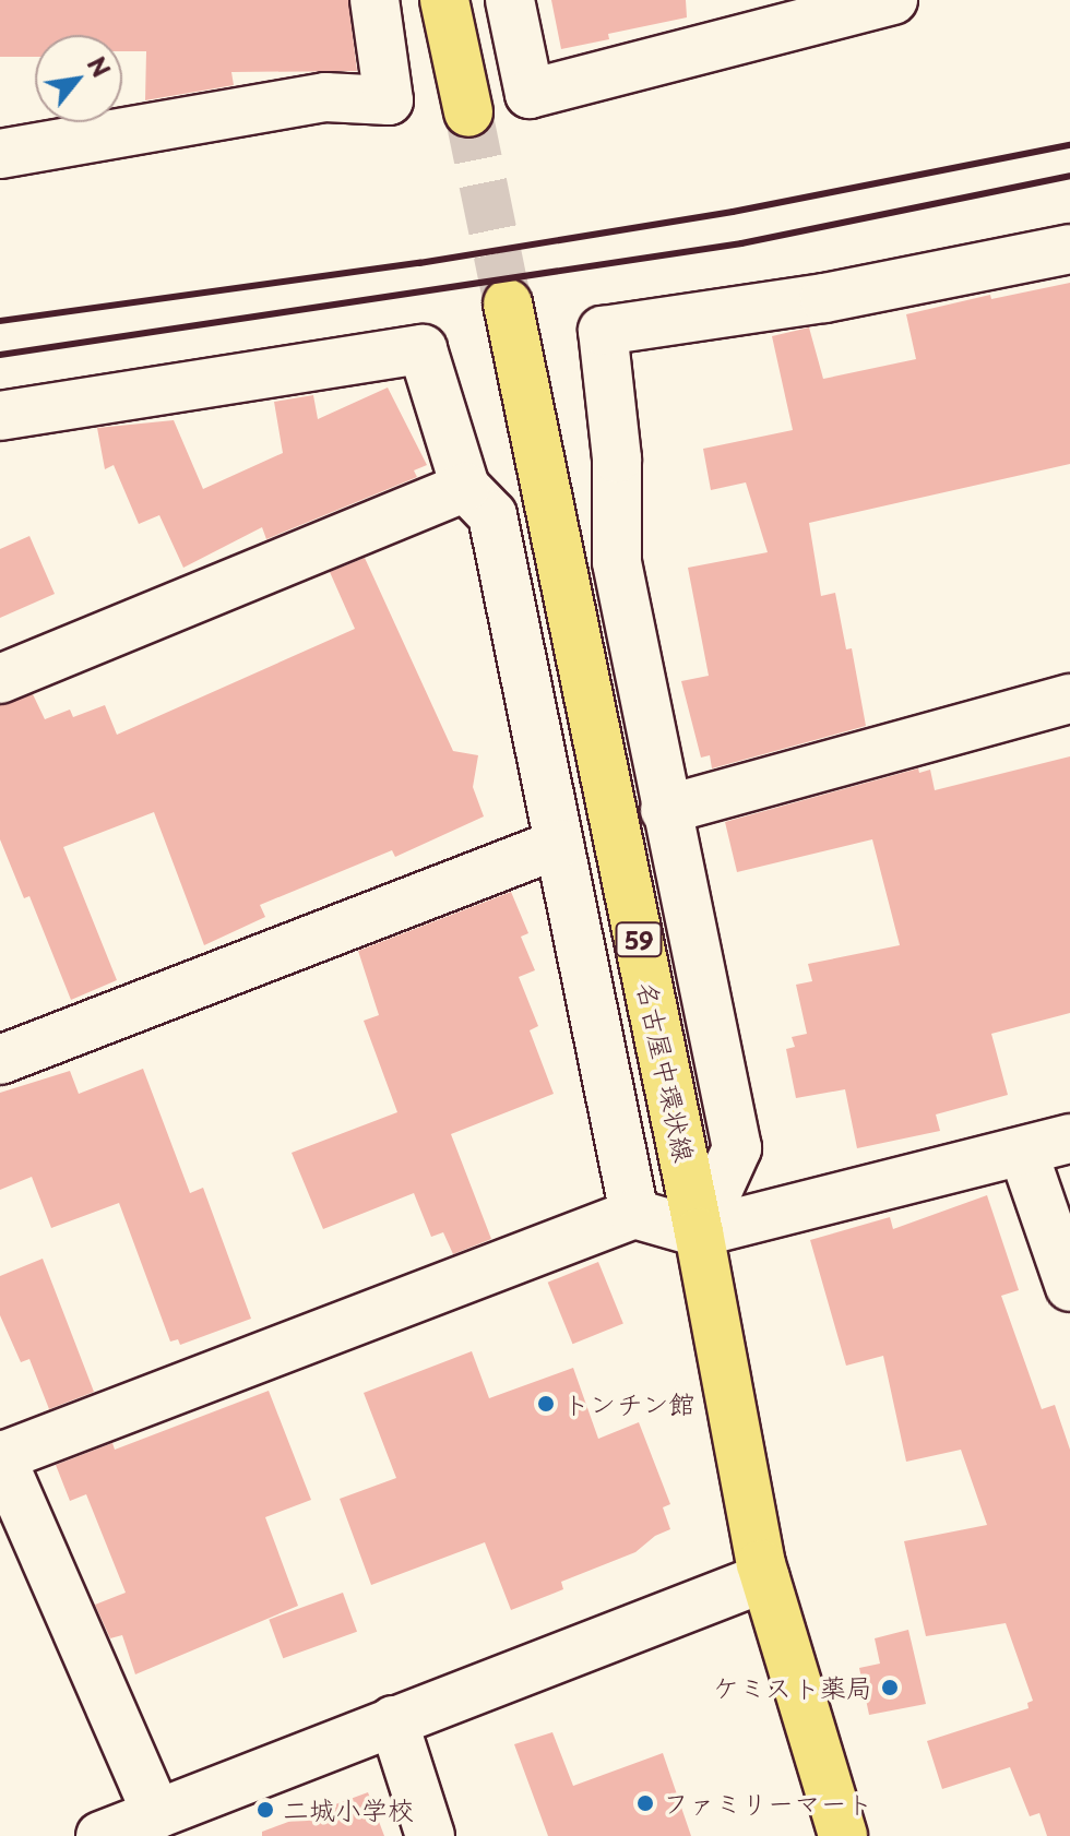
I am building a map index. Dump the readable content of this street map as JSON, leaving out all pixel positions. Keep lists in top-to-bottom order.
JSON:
{
  "streets": {
    "main road": ["59", "名古屋中環状線"]
  },
  "places": [
    "トンチン館",
    "ケミスト薬局",
    "ファミリーマート",
    "二城小学校"
  ],
  "north": "top right"
}
